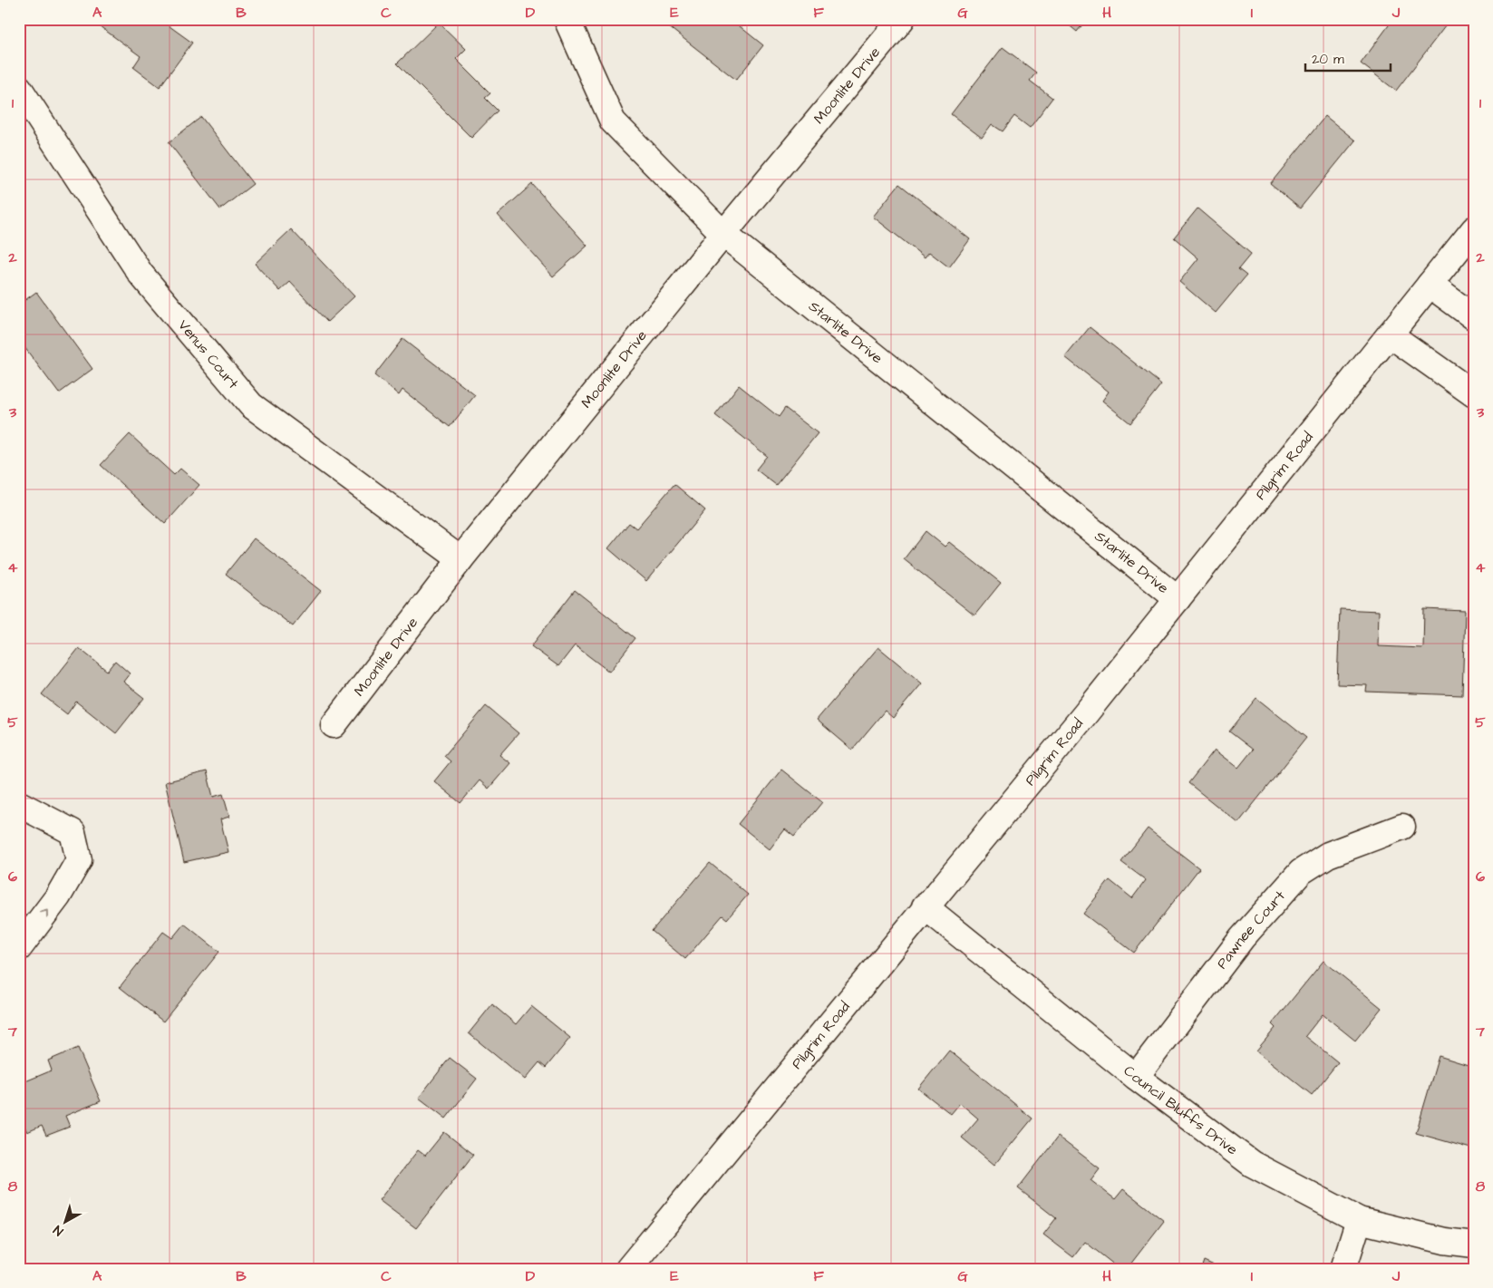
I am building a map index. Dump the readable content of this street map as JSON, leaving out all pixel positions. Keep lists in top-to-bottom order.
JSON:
{
  "streets": {
    "street": [
      "Moonlite Drive",
      "Starlite Drive",
      "Venus Court",
      "Pilgrim Road",
      "Pawnee Court",
      "Council Bluffs Drive"
    ]
  },
  "crossings": [
    ["Moonlite Drive", "Starlite Drive"],
    ["Moonlite Drive", "Venus Court"],
    ["Starlite Drive", "Pilgrim Road"],
    ["Pilgrim Road", "Council Bluffs Drive"],
    ["Pawnee Court", "Council Bluffs Drive"]
  ],
  "scale_bar": "20 m",
  "north": "bottom left",
  "grid": {
    "columns": [
      "A",
      "B",
      "C",
      "D",
      "E",
      "F",
      "G",
      "H",
      "I",
      "J"
    ],
    "rows": [
      "1",
      "2",
      "3",
      "4",
      "5",
      "6",
      "7",
      "8"
    ]
  }
}
